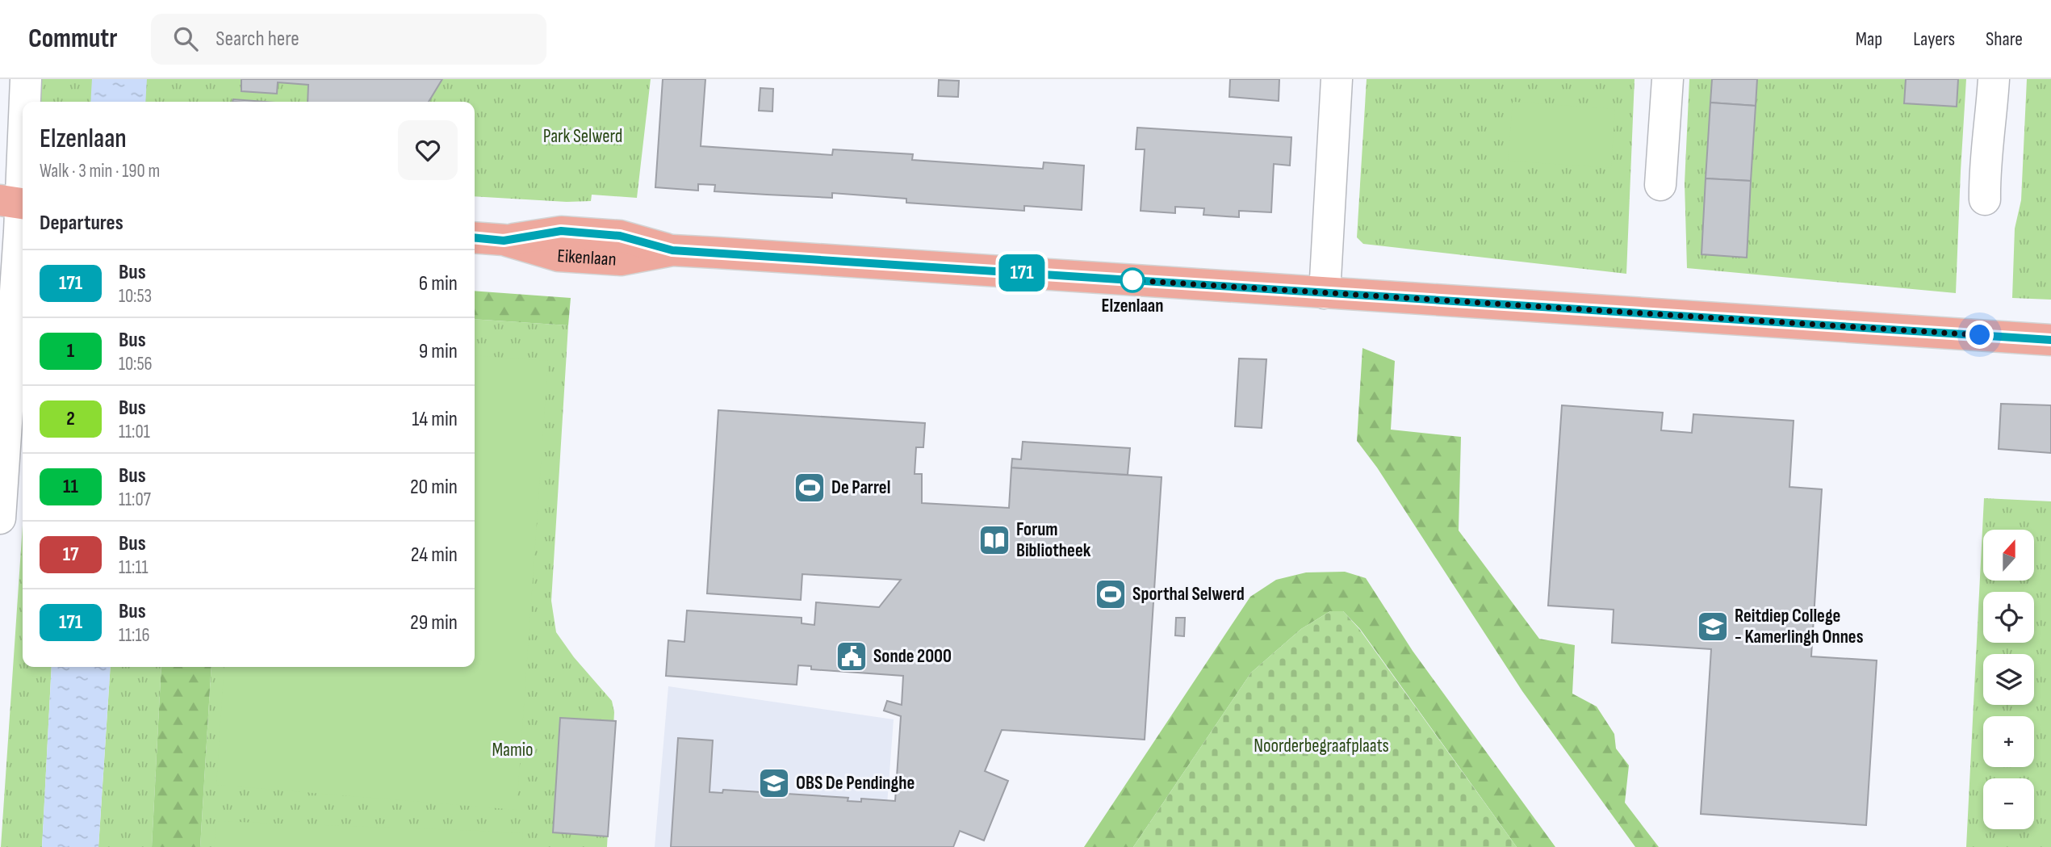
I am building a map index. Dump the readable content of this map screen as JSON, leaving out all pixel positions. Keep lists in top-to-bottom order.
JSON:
{
  "streets": {
    "main road": ["Eikenlaan"]
  },
  "parks": ["Park Selwerd", "Noorderbegraafplaats", "Mamio"],
  "places": {
    "other": ["Elzenlaan"],
    "sports": ["De Parrel", "Sporthal Selwerd"],
    "library": ["Forum Bibliotheek"],
    "school or university": ["Reitdiep College - Kamerlingh Onnes", "OBS De Pendinghe"],
    "public building": ["Sonde 2000"]
  },
  "lines": ["bus line 171"],
  "north": "top",
  "page": {
    "header": "Commutr",
    "search": "Search here",
    "nav": ["Map", "Layers", "Share"],
    "on_map": "171",
    "heading": [
      ["Elzenlaan", "Walk · 3 min · 190 m"],
      "Departures"
    ],
    "list": [
      {
        "mark": "171",
        "name": "Bus",
        "note": "10:53",
        "value": "6 min"
      },
      {
        "mark": "1",
        "name": "Bus",
        "note": "10:56",
        "value": "9 min"
      },
      {
        "mark": "2",
        "name": "Bus",
        "note": "11:01",
        "value": "14 min"
      },
      {
        "mark": "11",
        "name": "Bus",
        "note": "11:07",
        "value": "20 min"
      },
      {
        "mark": "17",
        "name": "Bus",
        "note": "11:11",
        "value": "24 min"
      },
      {
        "mark": "171",
        "name": "Bus",
        "note": "11:16",
        "value": "29 min"
      }
    ],
    "map_buttons": ["+", "−"]
  }
}
